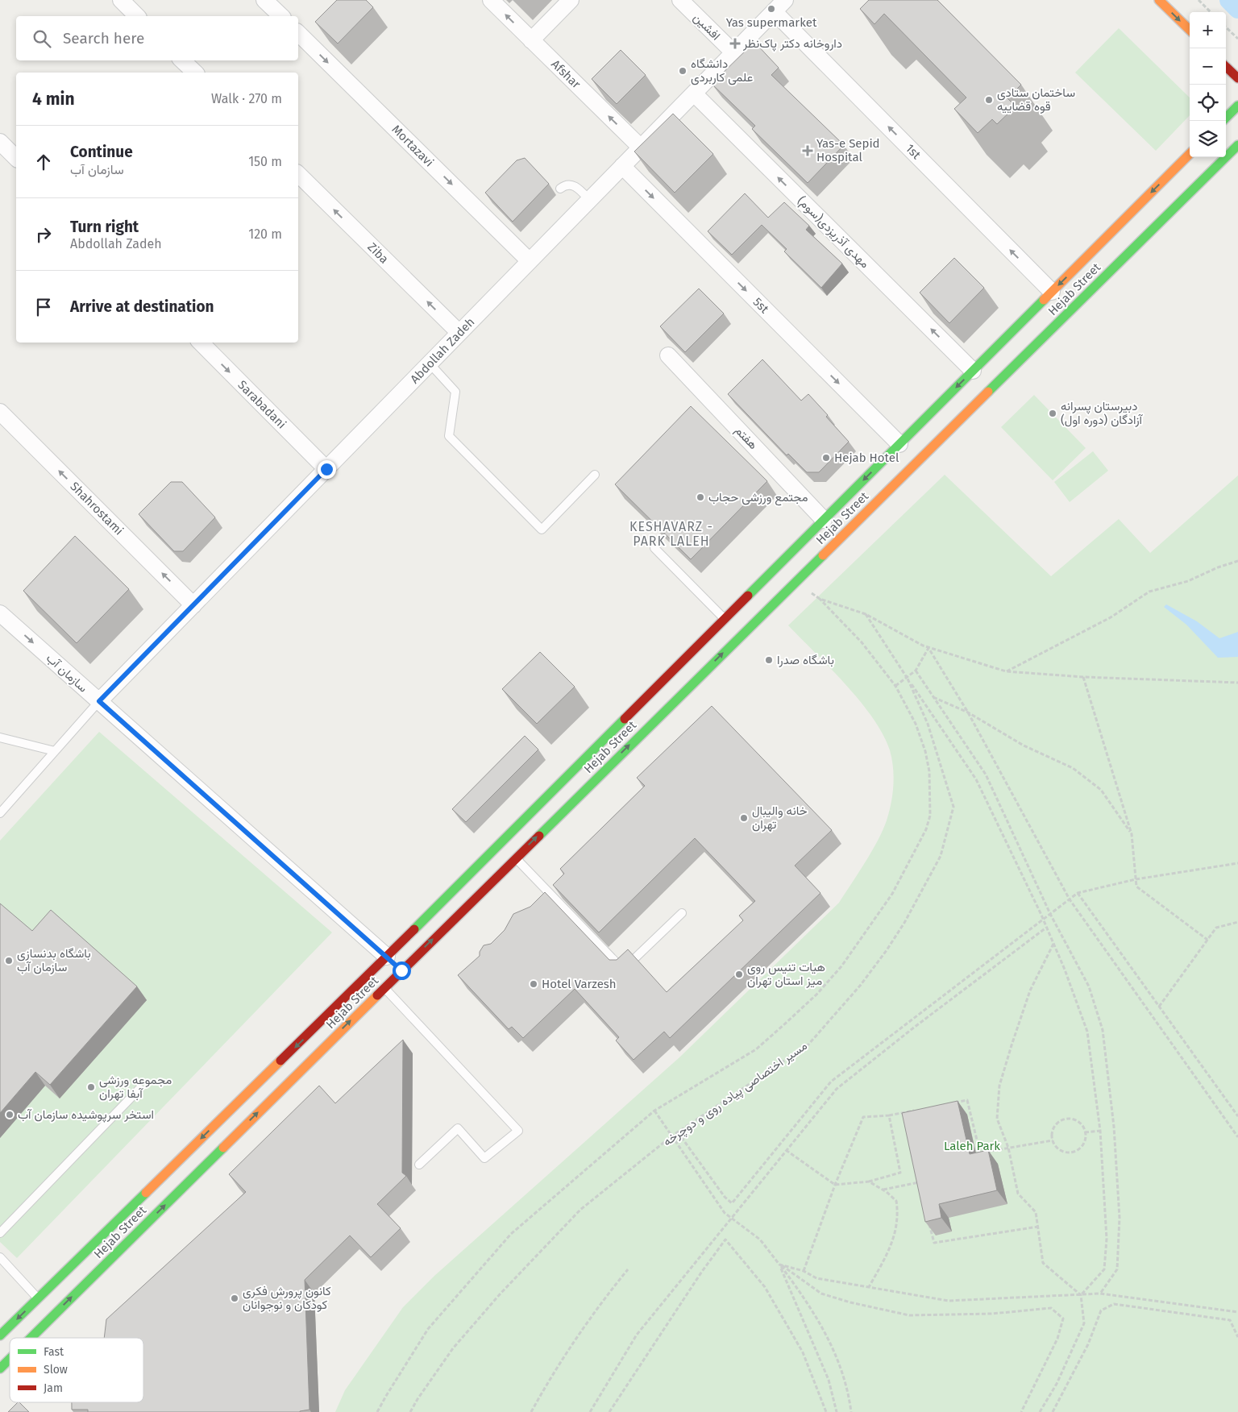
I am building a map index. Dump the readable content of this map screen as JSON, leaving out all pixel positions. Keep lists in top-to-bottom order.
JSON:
{
  "streets": {
    "main road": ["Hejab Street"],
    "street": [
      "افشین",
      "Afshar",
      "Mortazavi",
      "1st",
      "مهدی آذریزدی(سوم)",
      "Ziba",
      "5st",
      "Abdollah Zadeh",
      "Sarabadani",
      "هفتم",
      "Shahrostami",
      "سازمان آب"
    ],
    "path": ["مسیر اختصاصی پیاده روی و دوچرخه"]
  },
  "crossings": [
    ["افشین", "Abdollah Zadeh"],
    ["Afshar", "Abdollah Zadeh"],
    ["Mortazavi", "Abdollah Zadeh"],
    ["1st", "Hejab Street"],
    ["1st", "Abdollah Zadeh"],
    ["مهدی آذریزدی(سوم)", "Hejab Street"],
    ["مهدی آذریزدی(سوم)", "Abdollah Zadeh"],
    ["Ziba", "Abdollah Zadeh"],
    ["Hejab Street", "5st"],
    ["Hejab Street", "هفتم"],
    ["Hejab Street", "سازمان آب"],
    ["5st", "Abdollah Zadeh"],
    ["Abdollah Zadeh", "Sarabadani"],
    ["Abdollah Zadeh", "Shahrostami"],
    ["Abdollah Zadeh", "سازمان آب"]
  ],
  "one_way": [
    "Afshar",
    "Mortazavi",
    "1st",
    "مهدی آذریزدی(سوم)",
    "Ziba",
    "5st",
    "Sarabadani",
    "Shahrostami"
  ],
  "districts": ["KESHAVARZ - PARK LALEH"],
  "parks": ["Laleh Park"],
  "places": {
    "other": [
      "Yas supermarket",
      "دانشگاه علمی کاربردی",
      "ساختمان ستادی قوه قضاییه",
      "دبيرستان پسرانه آزادگان (دوره اول)",
      "Hejab Hotel",
      "مجتمع ورزشی حجاب",
      "باشگاه صدرا",
      "خانه والیبال تهران",
      "باشگاه بدنسازی سازمان آب",
      "هیات تنیس روی میز استان تهران",
      "Hotel Varzesh",
      "مجموعه ورزشی آبفا تهران",
      "استخر سرپوشیده سازمان آب",
      "کانون پرورش فکری کودکان و نوجوانان"
    ],
    "health": ["داروخانه دکتر پاک‌نظر", "Yas-e Sepid Hospital"]
  },
  "legend": ["Fast", "Slow", "Jam"],
  "page": {
    "map_buttons": ["+", "−"],
    "search": "Search here",
    "heading": ["4 min", "Walk · 270 m"],
    "list": [
      ["Continue", "سازمان آب", "150 m"],
      ["Turn right", "Abdollah Zadeh", "120 m"],
      "Arrive at destination"
    ]
  }
}
